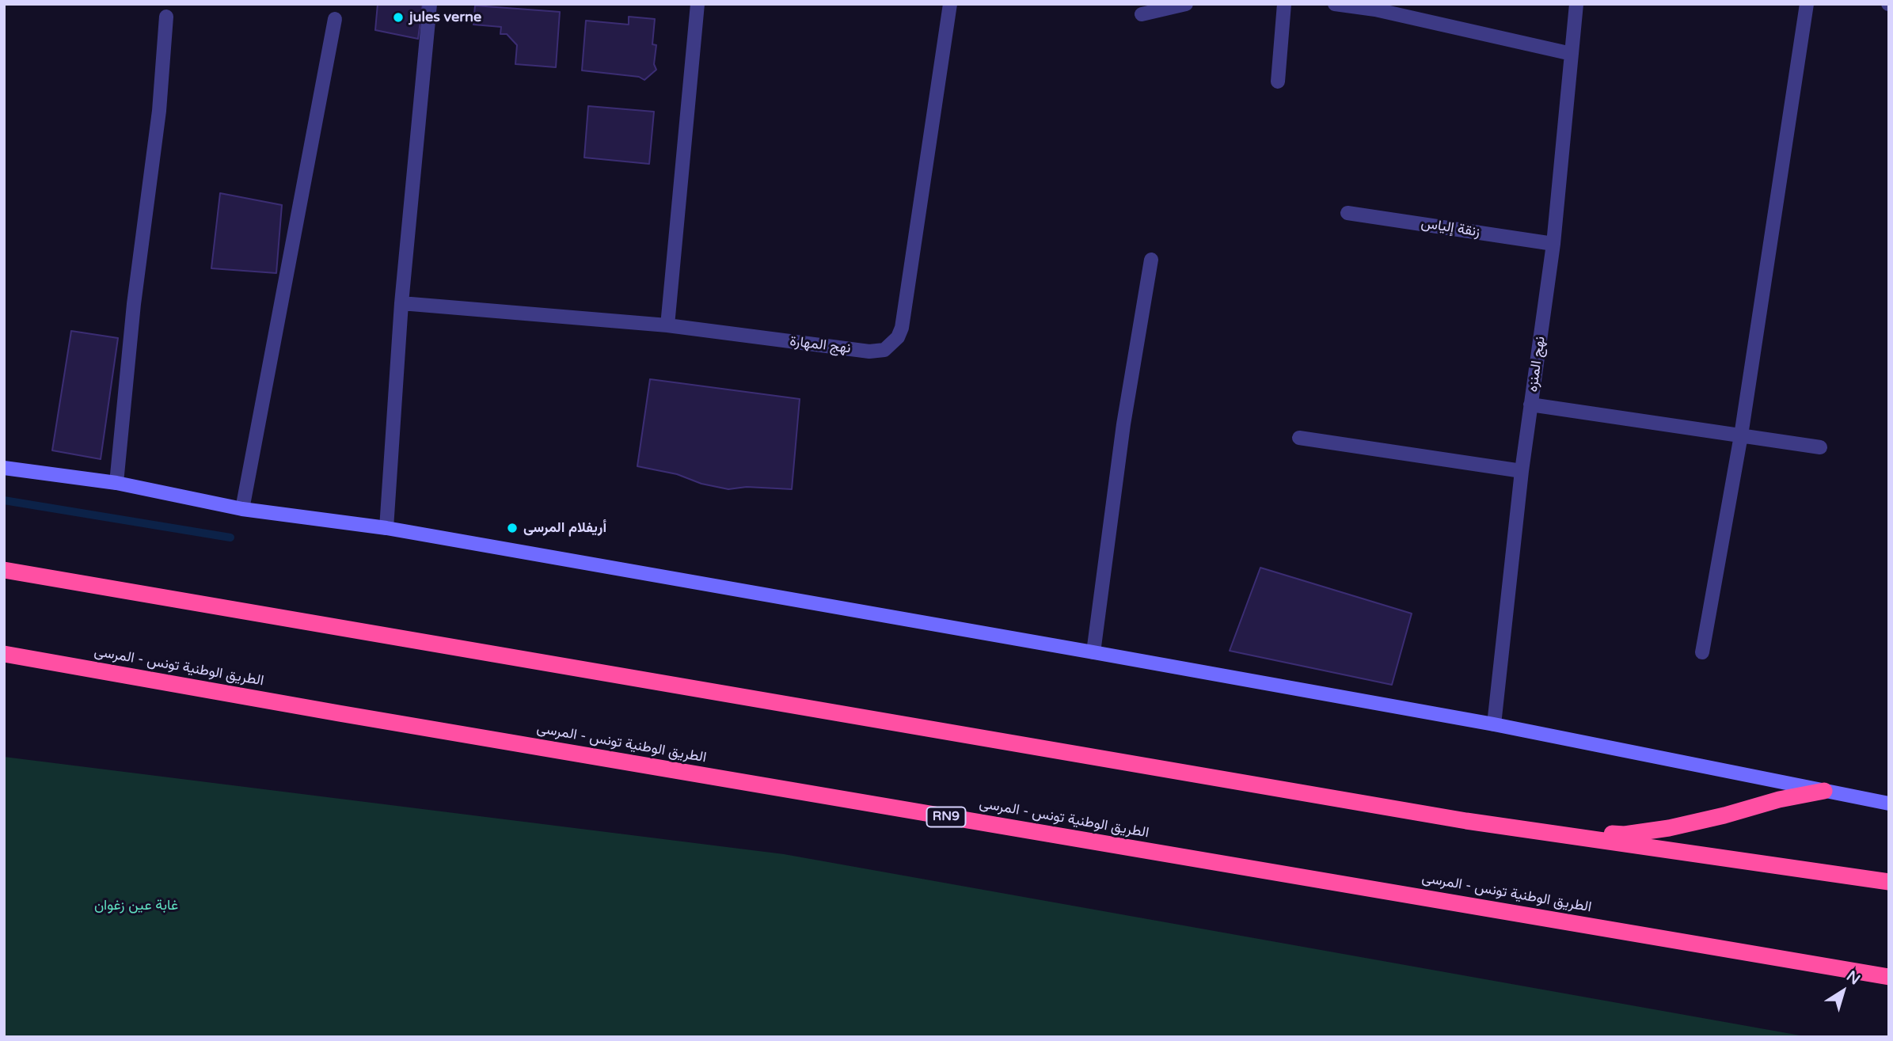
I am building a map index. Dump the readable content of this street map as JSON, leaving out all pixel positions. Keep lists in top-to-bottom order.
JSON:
{
  "streets": {
    "highway": ["الطريق الوطنية تونس - المرسى", "RN9"],
    "street": ["زنقة إلياس", "نهج المهارة", "نهج المنزه"]
  },
  "crossings": [
    ["زنقة إلياس", "نهج المنزه"]
  ],
  "parks": ["غابة عين زغوان"],
  "places": ["jules verne", "أريفلام المرسى"],
  "north": "top right"
}
